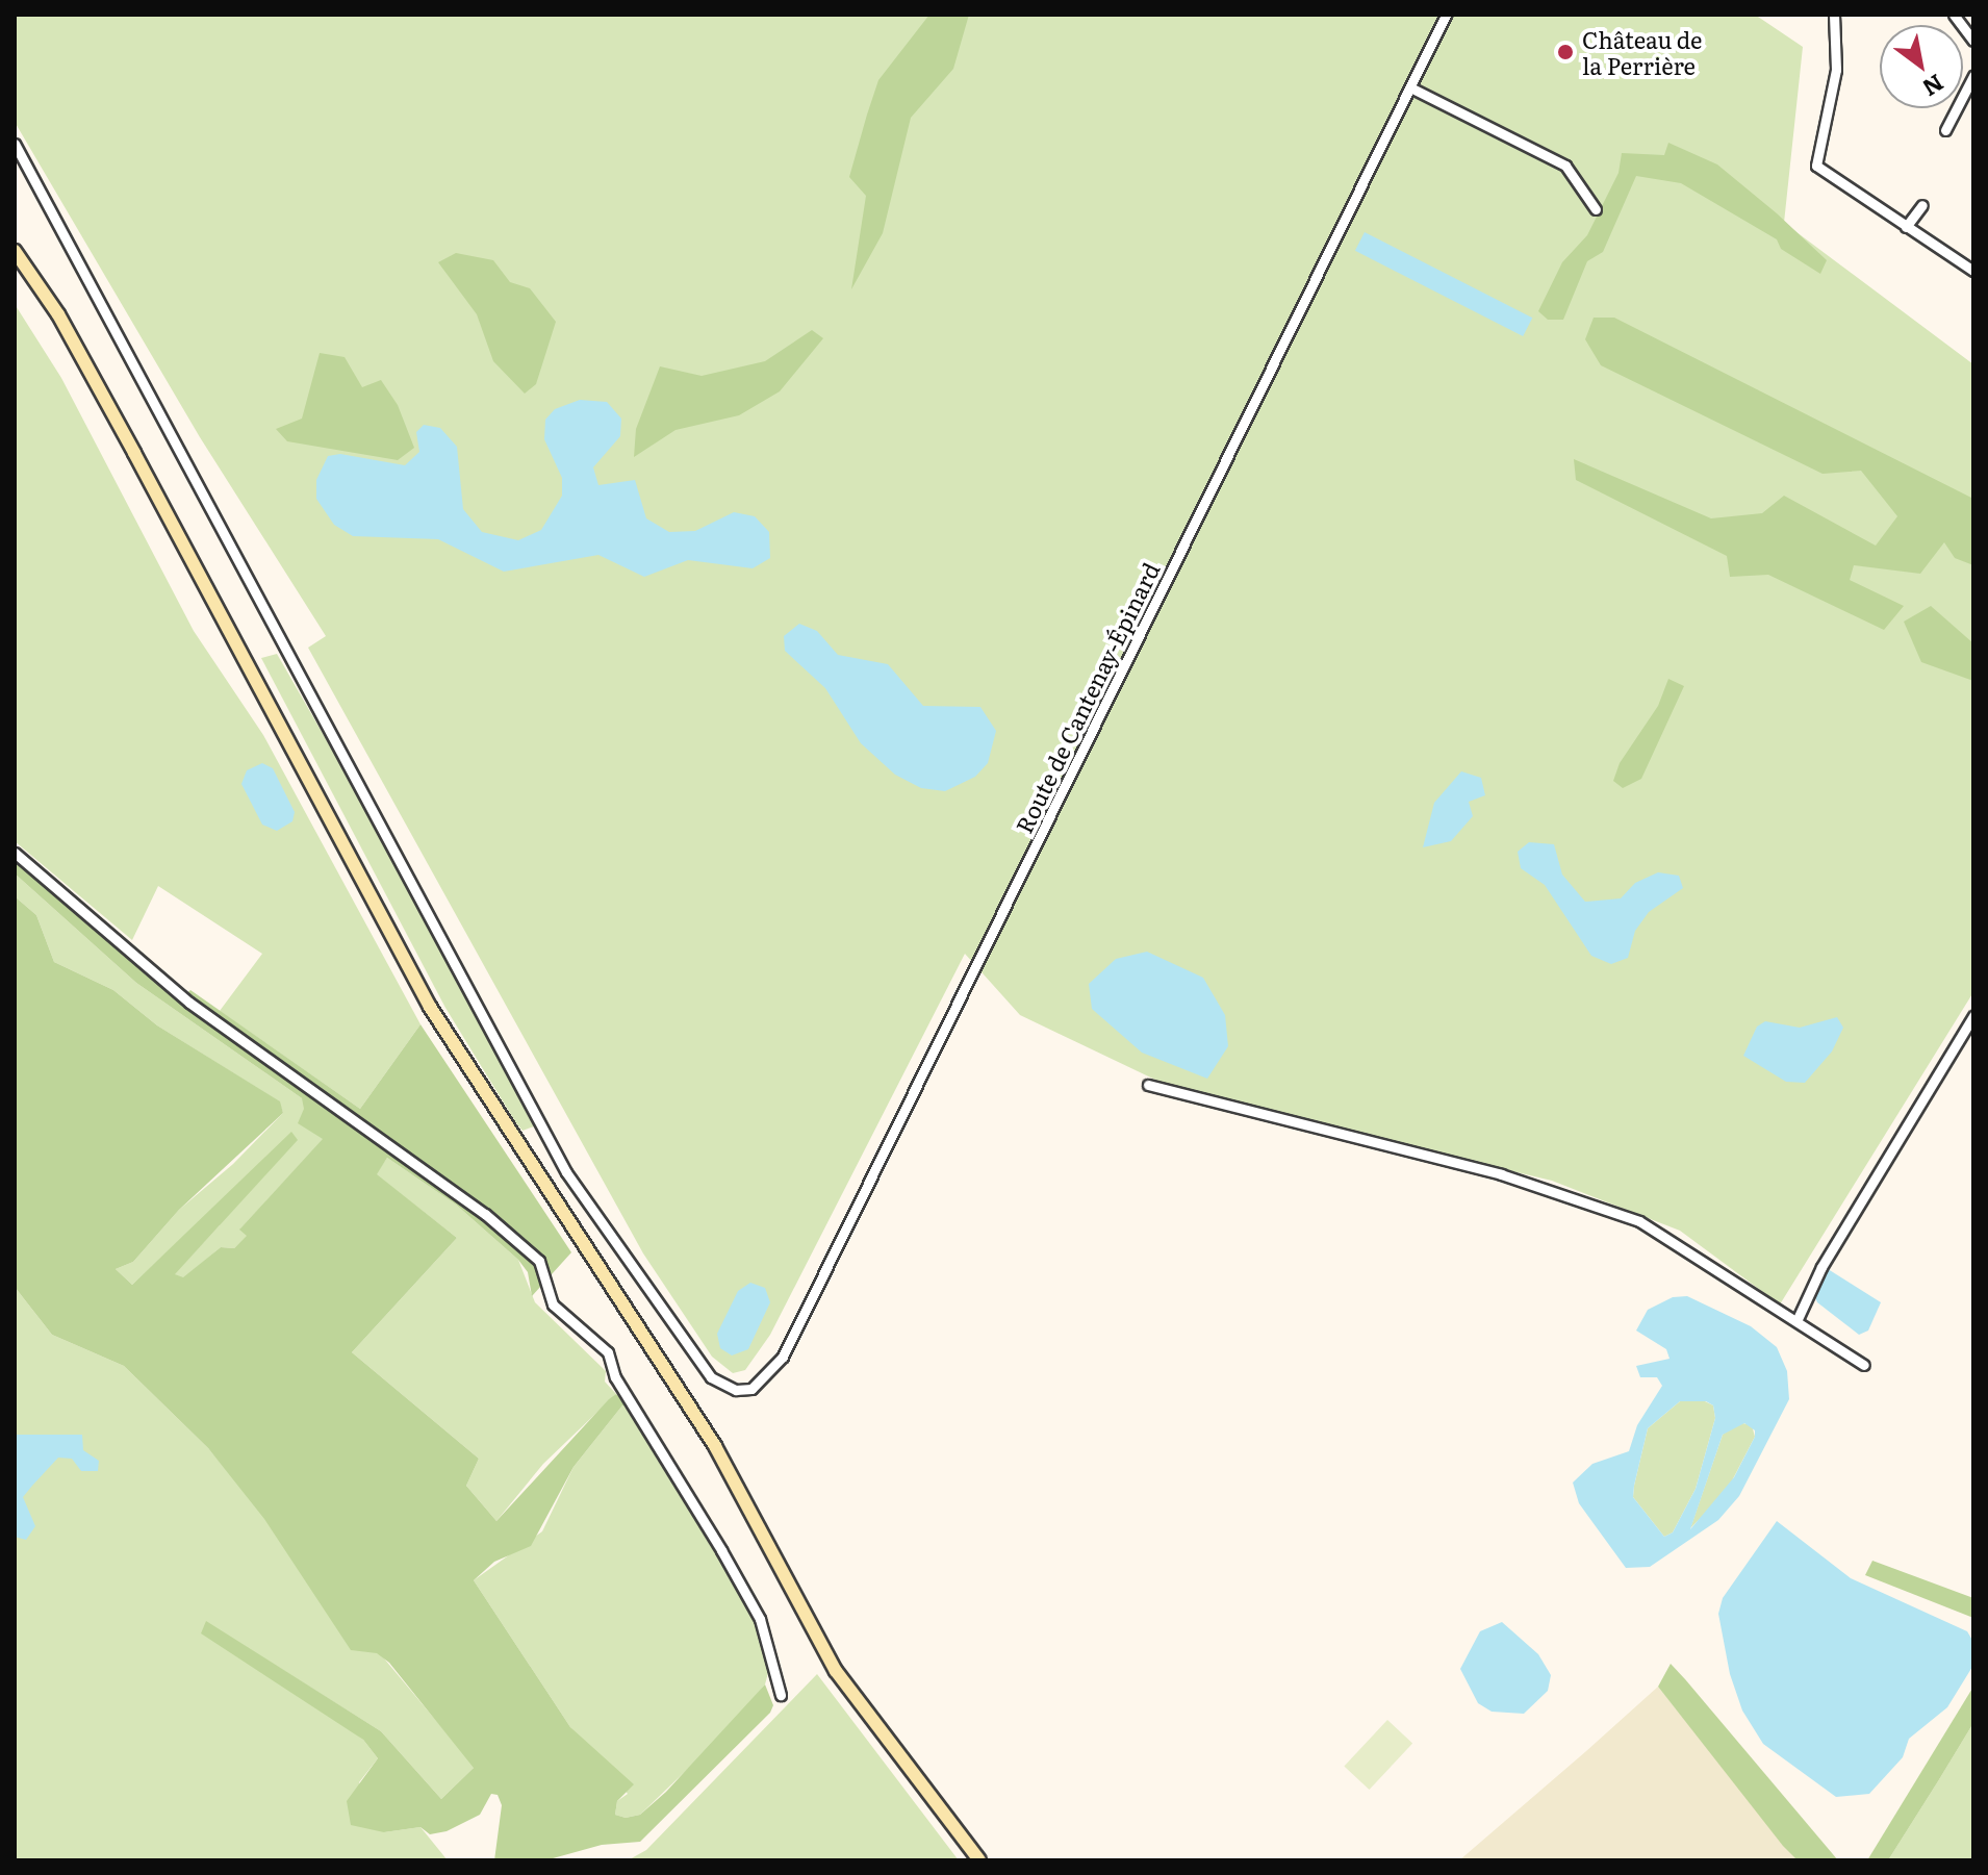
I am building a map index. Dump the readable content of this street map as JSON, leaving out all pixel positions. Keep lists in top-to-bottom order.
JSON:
{
  "streets": {
    "street": ["Route de Cantenay-Épinard"]
  },
  "places": ["Château de la Perrière"],
  "north": "bottom right"
}
